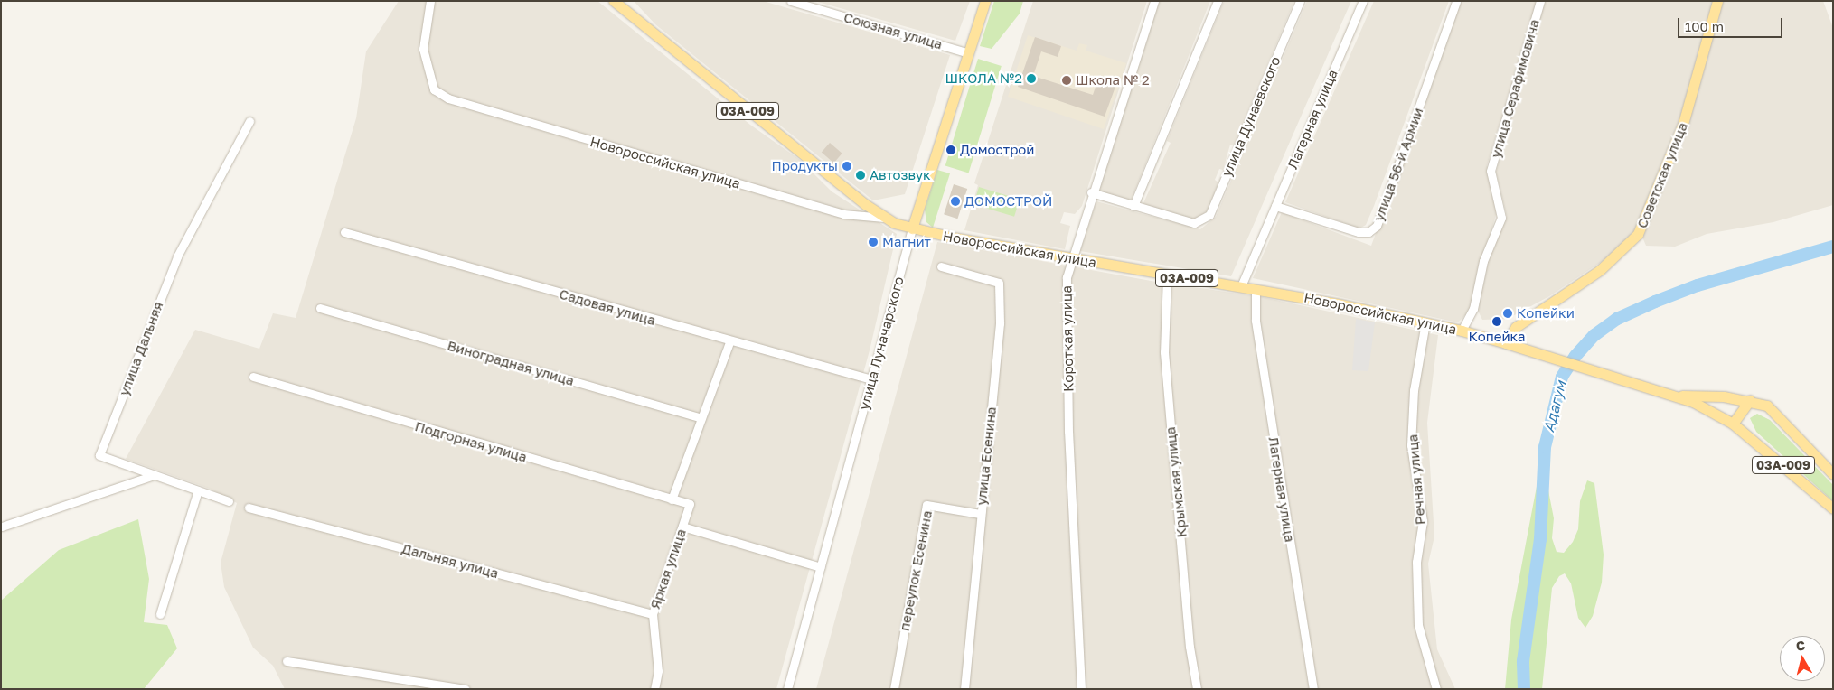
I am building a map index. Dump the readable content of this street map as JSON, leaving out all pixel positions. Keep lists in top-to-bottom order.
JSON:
{
  "streets": {
    "main road": [
      "03А-009",
      "Новороссийская улица",
      "Советская улица",
      "улица Луначарского"
    ],
    "street": [
      "Союзная улица",
      "улица Серафимовича",
      "улица Дунаевского",
      "Лагерная улица",
      "улица 56-й Армии",
      "Садовая улица",
      "Короткая улица",
      "улица Дальняя",
      "Виноградная улица",
      "Подгорная улица",
      "улица Есенина",
      "Речная улица",
      "Крымская улица",
      "Дальняя улица",
      "Яркая улица",
      "переулок Есенина"
    ]
  },
  "crossings": [
    ["Союзная улица", "улица Луначарского"],
    ["улица Серафимовича", "Новороссийская улица"],
    ["03А-009", "Новороссийская улица"],
    ["Лагерная улица", "Новороссийская улица"],
    ["Лагерная улица", "улица 56-й Армии"],
    ["Новороссийская улица", "Советская улица"],
    ["Новороссийская улица", "Короткая улица"],
    ["Новороссийская улица", "улица Луначарского"],
    ["Новороссийская улица", "Речная улица"],
    ["Новороссийская улица", "Крымская улица"],
    ["Садовая улица", "улица Луначарского"],
    ["Подгорная улица", "Яркая улица"],
    ["улица Есенина", "переулок Есенина"],
    ["Дальняя улица", "Яркая улица"]
  ],
  "water": ["Адагум"],
  "places": [
    "ШКОЛА №2",
    "Школа № 2",
    "Домострой",
    "Продукты",
    "Автозвук",
    "ДОМОСТРОЙ",
    "Магнит",
    "Копейки",
    "Копейка"
  ],
  "scale_bar": "100 m",
  "north": "top"
}
